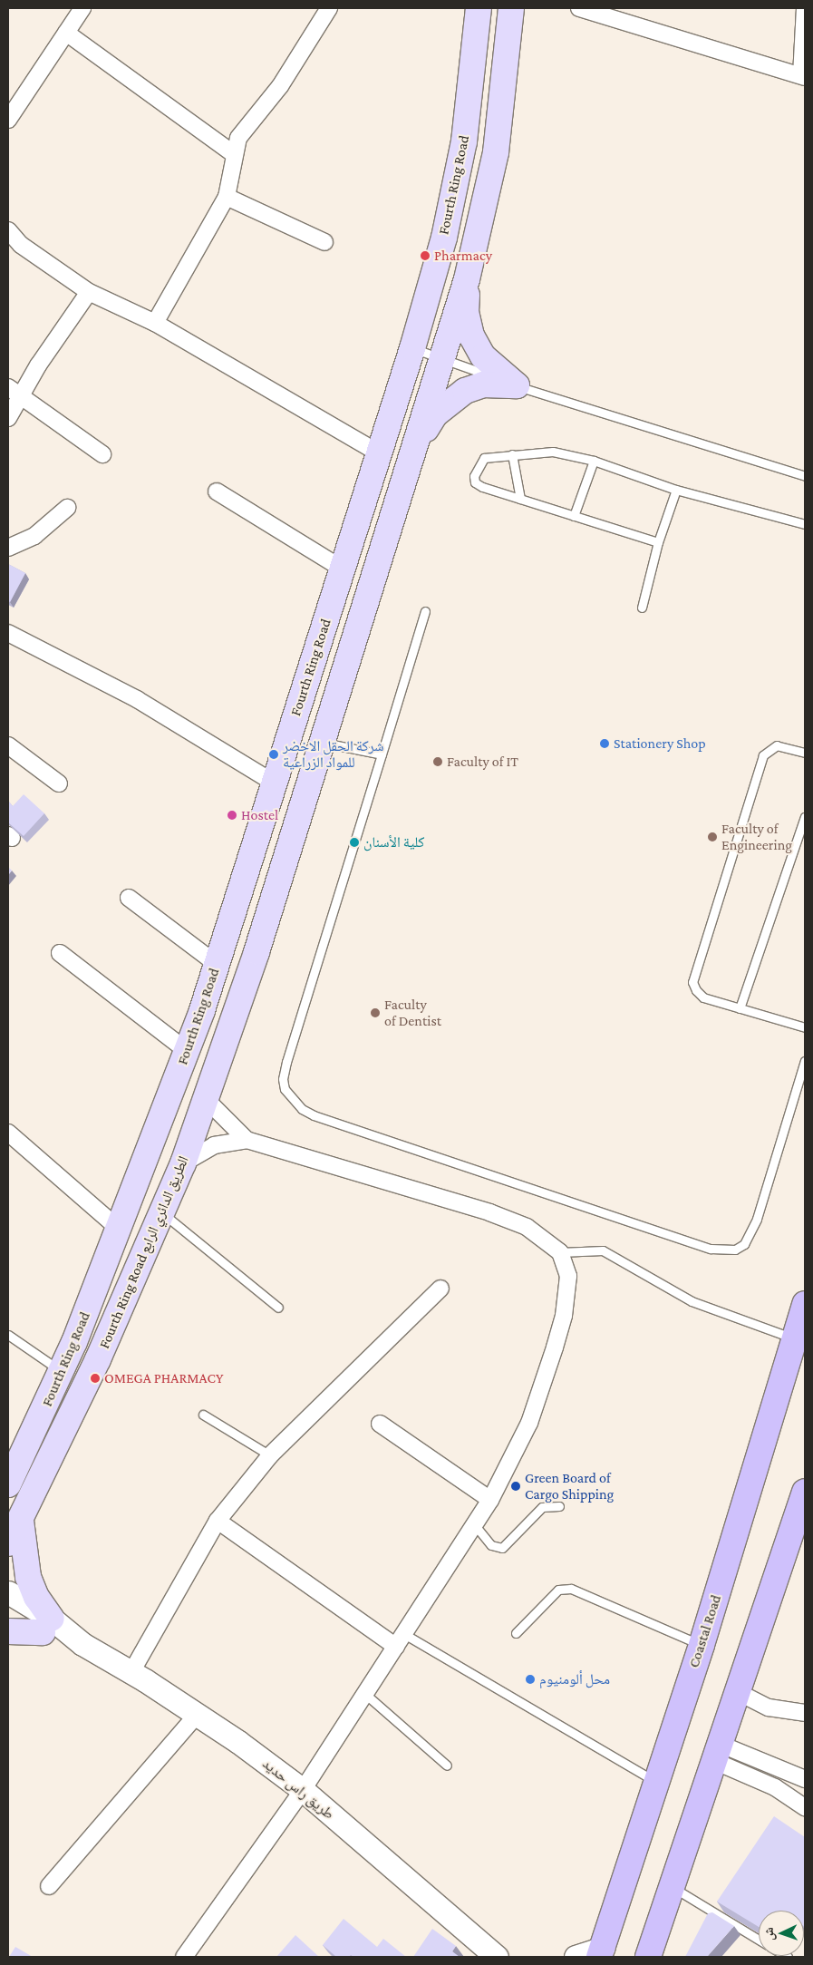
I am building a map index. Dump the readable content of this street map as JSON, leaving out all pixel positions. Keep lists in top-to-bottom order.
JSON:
{
  "streets": {
    "highway": ["Coastal Road"],
    "main road": ["Fourth Ring Road", "Fourth Ring Road الطريق الدائري الرابع"],
    "street": ["طريق راس حديد"]
  },
  "places": [
    "Pharmacy",
    "Stationery Shop",
    "شركة الحقل الاخضر للمواد الزراعية",
    "Faculty of IT",
    "Hostel",
    "Faculty of Engineering",
    "كلية الأسنان",
    "Faculty of Dentist",
    "OMEGA PHARMACY",
    "Green Board of Cargo Shipping",
    "محل ألومنيوم"
  ],
  "north": "left"
}
